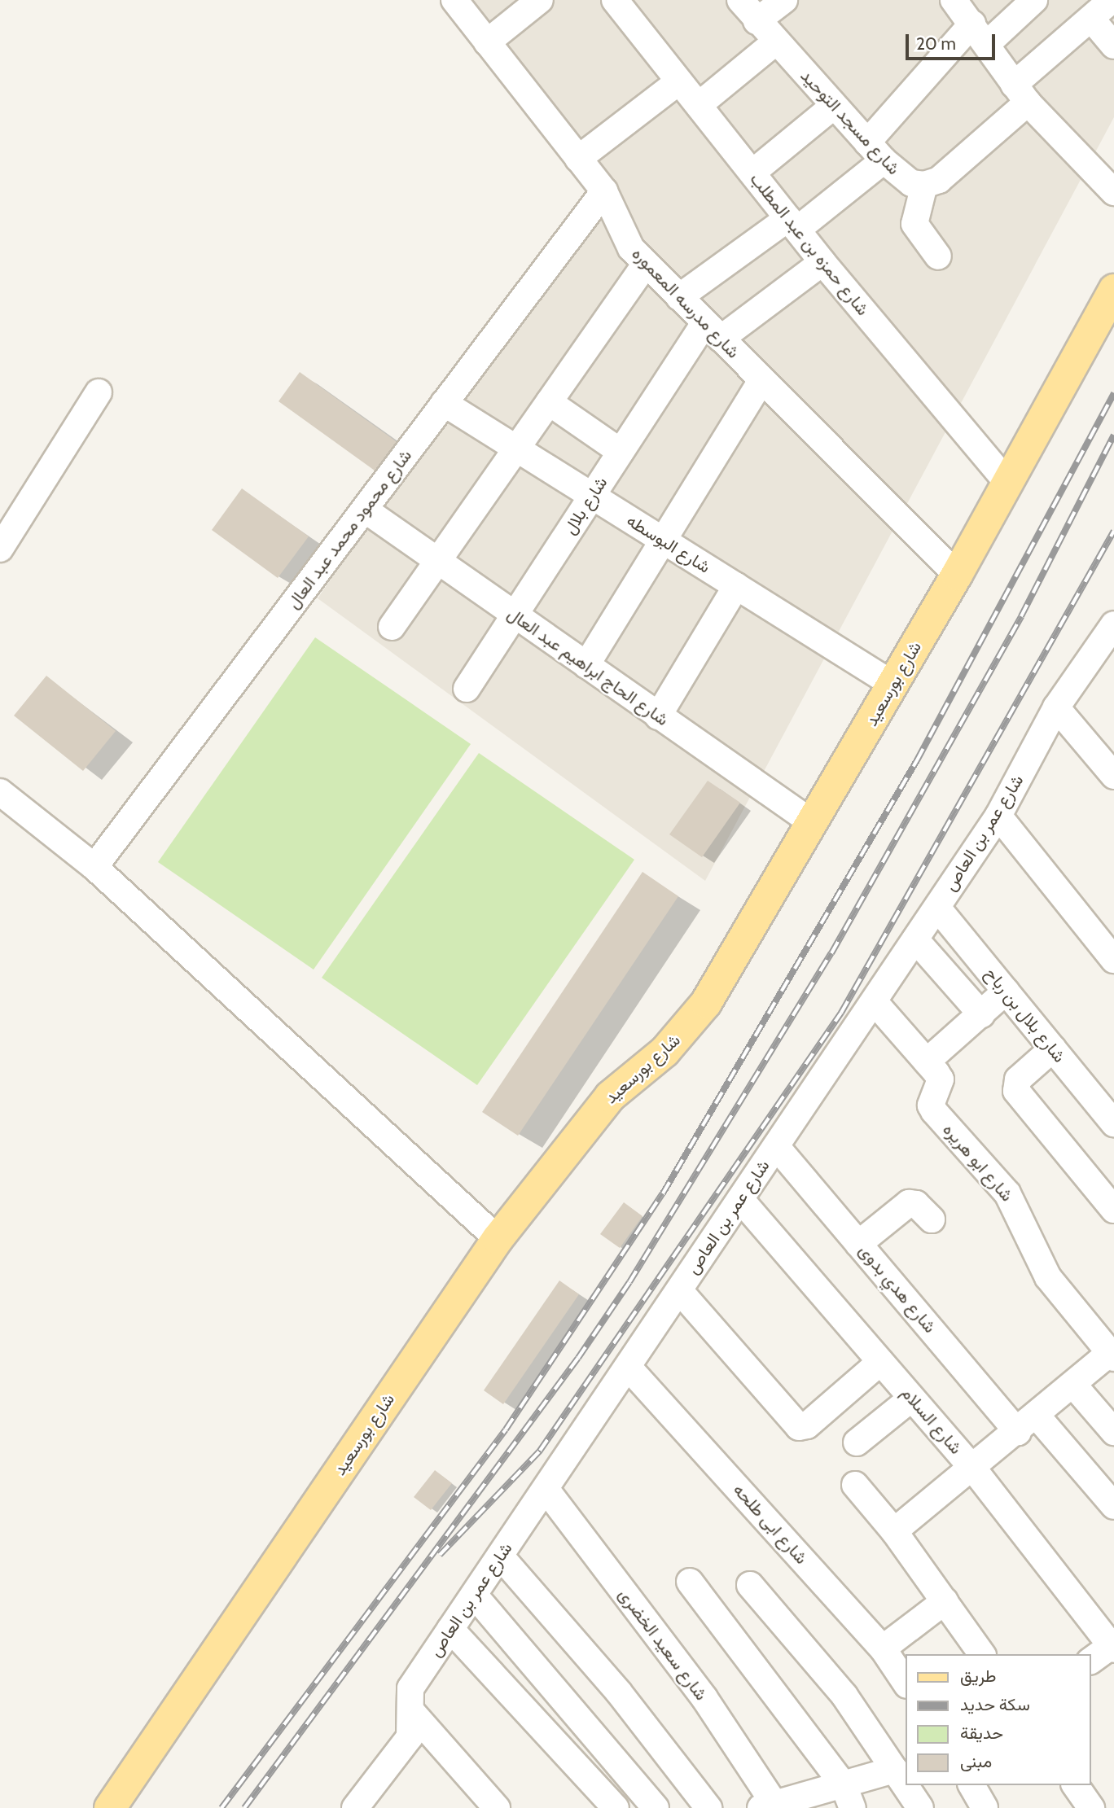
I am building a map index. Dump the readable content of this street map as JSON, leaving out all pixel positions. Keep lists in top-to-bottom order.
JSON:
{
  "streets": {
    "main road": ["شارع بورسعيد"],
    "street": [
      "شارع مسجد التوحيد",
      "شارع حمزه بن عبد المطلب",
      "شارع مدرسه المعموره",
      "شارع بلال",
      "شارع محمود محمد عبد العال",
      "شارع البوسطه",
      "شارع الحاج ابراهيم عبد العال",
      "شارع عمر بن العاص",
      "شارع بلال بن رباح",
      "شارع ابو هريره",
      "شارع هدي بدوى",
      "شارع السلام",
      "شارع ابى طلحه",
      "شارع سعيد الخضرى"
    ]
  },
  "crossings": [
    ["شارع حمزه بن عبد المطلب", "شارع بلال"],
    ["شارع حمزه بن عبد المطلب", "شارع بورسعيد"],
    ["شارع مدرسه المعموره", "شارع بلال"],
    ["شارع مدرسه المعموره", "شارع محمود محمد عبد العال"],
    ["شارع مدرسه المعموره", "شارع بورسعيد"],
    ["شارع بلال", "شارع البوسطه"],
    ["شارع بلال", "شارع الحاج ابراهيم عبد العال"],
    ["شارع محمود محمد عبد العال", "شارع البوسطه"],
    ["شارع محمود محمد عبد العال", "شارع الحاج ابراهيم عبد العال"],
    ["شارع البوسطه", "شارع بورسعيد"],
    ["شارع الحاج ابراهيم عبد العال", "شارع بورسعيد"],
    ["شارع عمر بن العاص", "شارع بلال بن رباح"],
    ["شارع عمر بن العاص", "شارع ابو هريره"],
    ["شارع عمر بن العاص", "شارع هدي بدوى"],
    ["شارع عمر بن العاص", "شارع السلام"],
    ["شارع عمر بن العاص", "شارع ابى طلحه"],
    ["شارع عمر بن العاص", "شارع سعيد الخضرى"]
  ],
  "legend": [
    "طريق",
    "سكة حديد",
    "حديقة",
    "مبنى"
  ],
  "scale_bar": "20 m"
}
